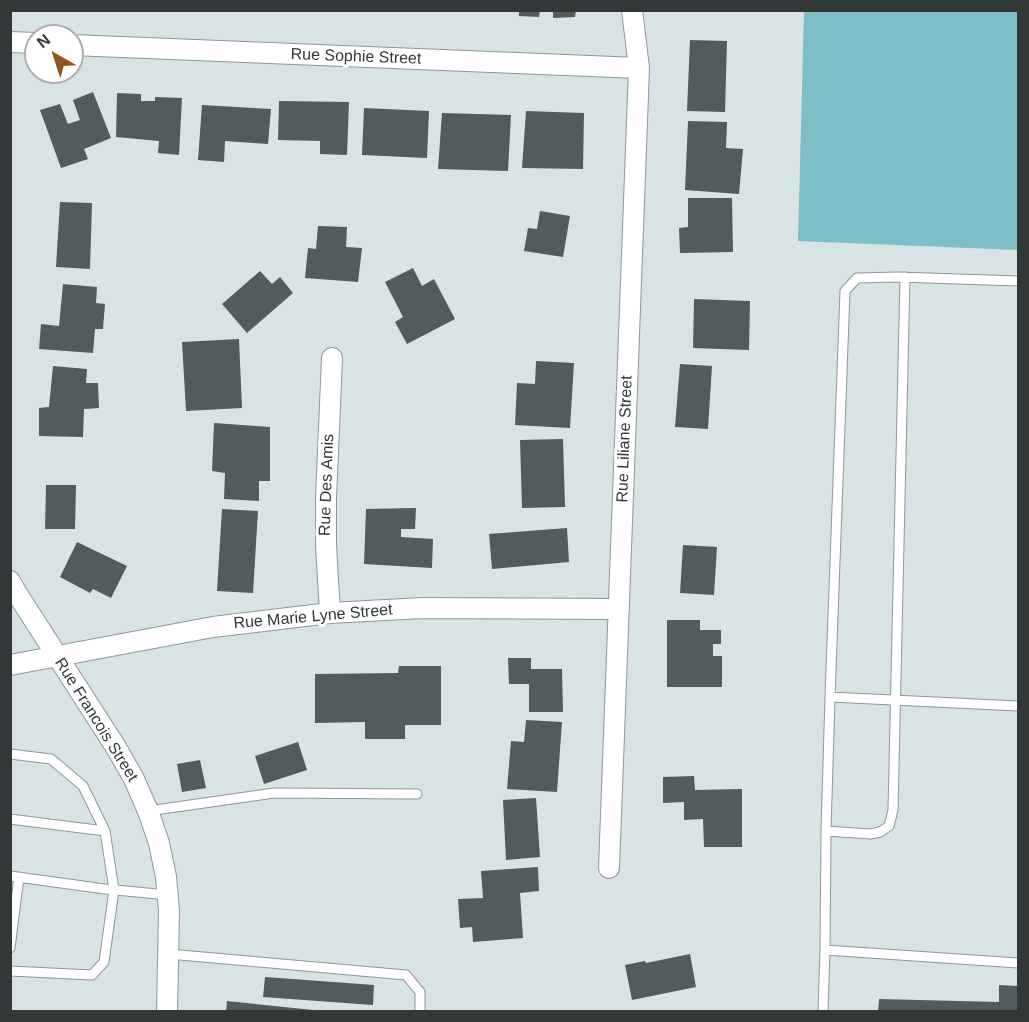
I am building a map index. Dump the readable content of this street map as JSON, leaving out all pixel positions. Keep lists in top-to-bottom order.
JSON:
{
  "streets": {
    "street": [
      "Rue Sophie Street",
      "Rue Liliane Street",
      "Rue Des Amis",
      "Rue Marie Lyne Street",
      "Rue Francois Street"
    ]
  },
  "crossings": [
    ["Rue Sophie Street", "Rue Liliane Street"],
    ["Rue Liliane Street", "Rue Marie Lyne Street"],
    ["Rue Des Amis", "Rue Marie Lyne Street"],
    ["Rue Marie Lyne Street", "Rue Francois Street"]
  ],
  "north": "top left"
}
